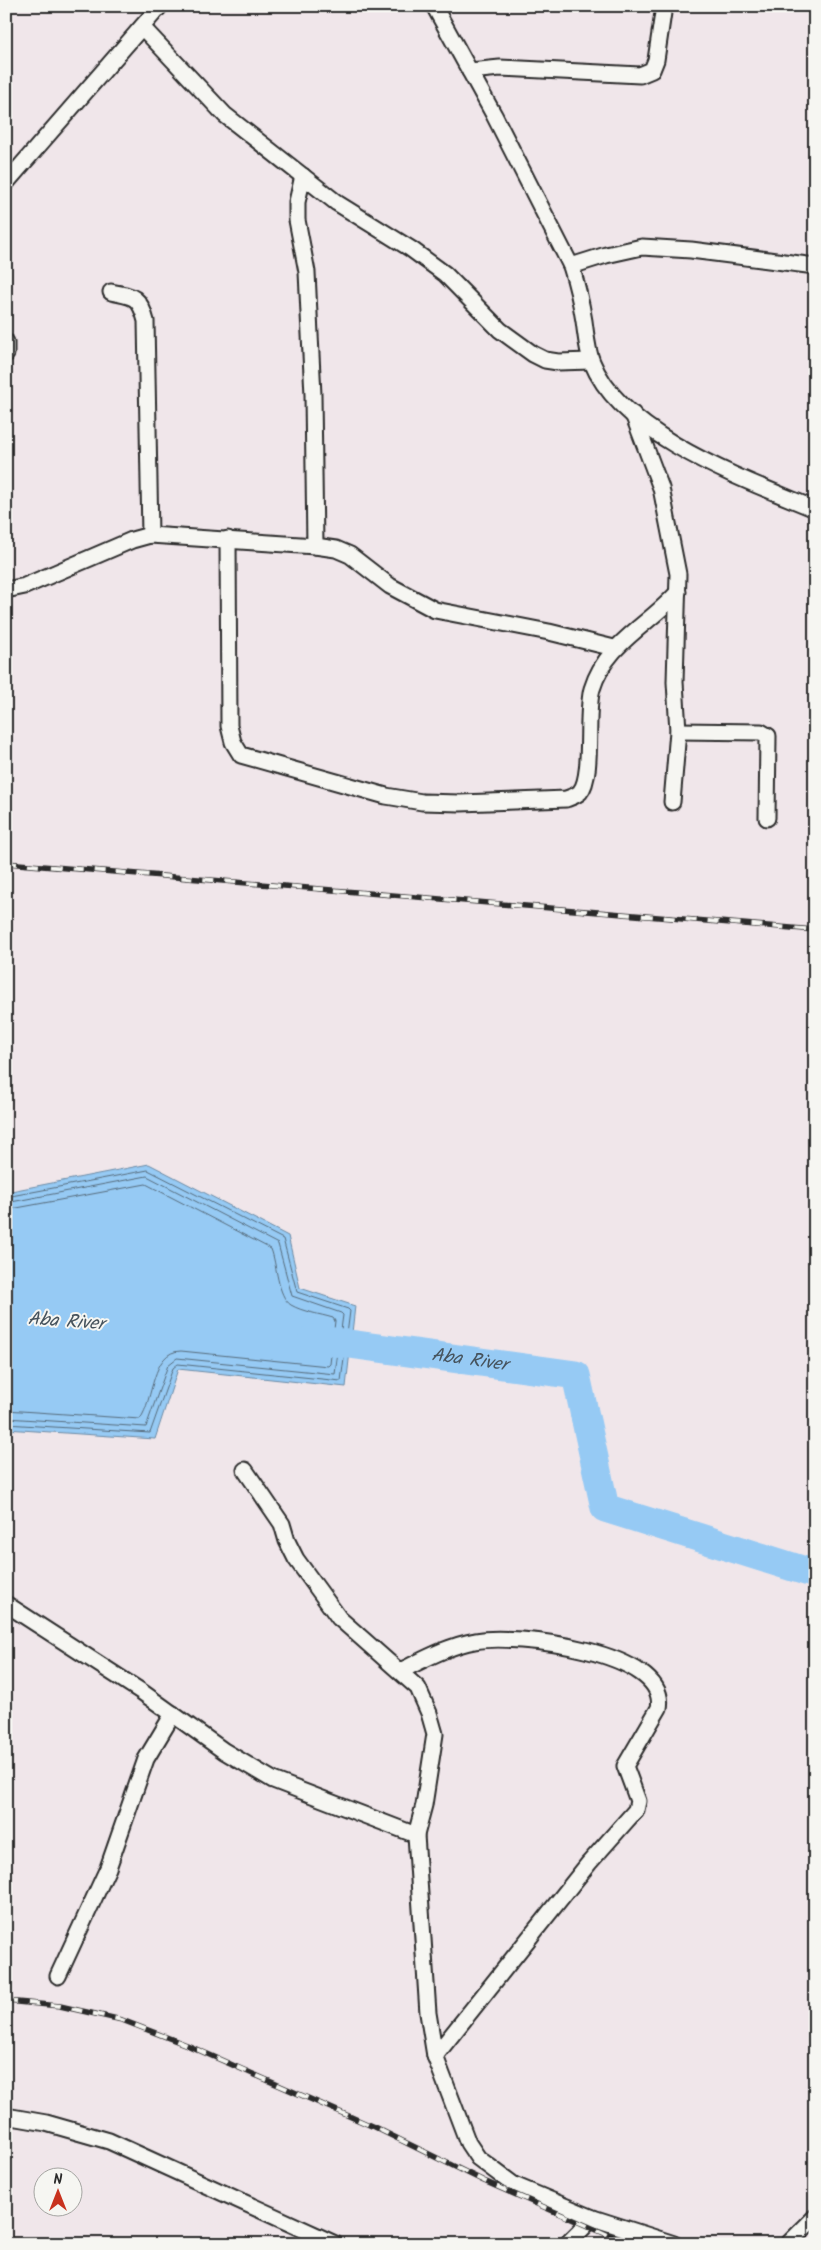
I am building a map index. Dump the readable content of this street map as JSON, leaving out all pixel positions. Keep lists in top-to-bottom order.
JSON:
{
  "water": ["Aba River"],
  "north": "top"
}
